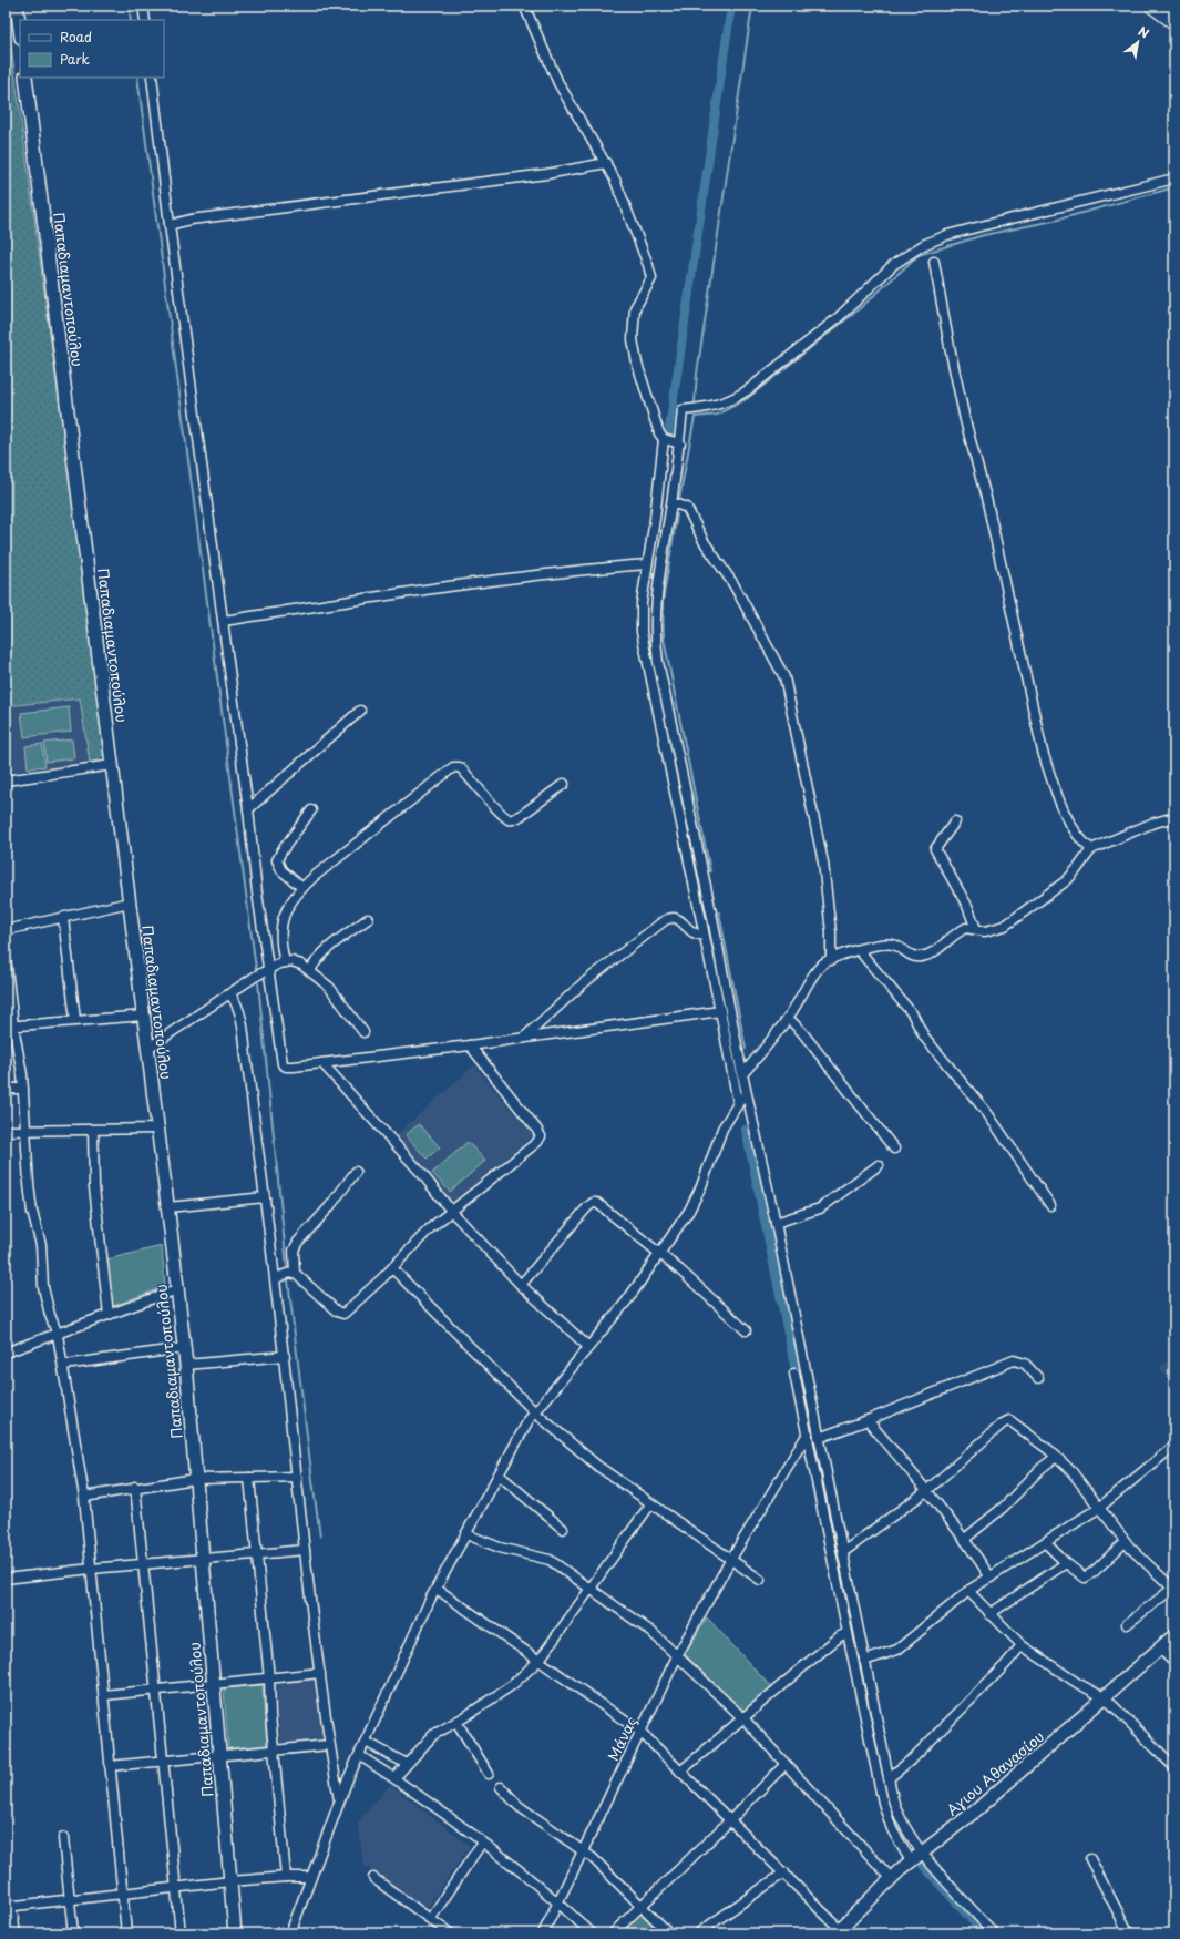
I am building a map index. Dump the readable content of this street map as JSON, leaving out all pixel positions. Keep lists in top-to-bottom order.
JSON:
{
  "streets": {
    "main road": ["Παπαδιαμαντοπούλου", "Αγιου Αθανασίου"],
    "street": ["Μάνας"]
  },
  "legend": ["Road", "Park"],
  "north": "top right"
}
